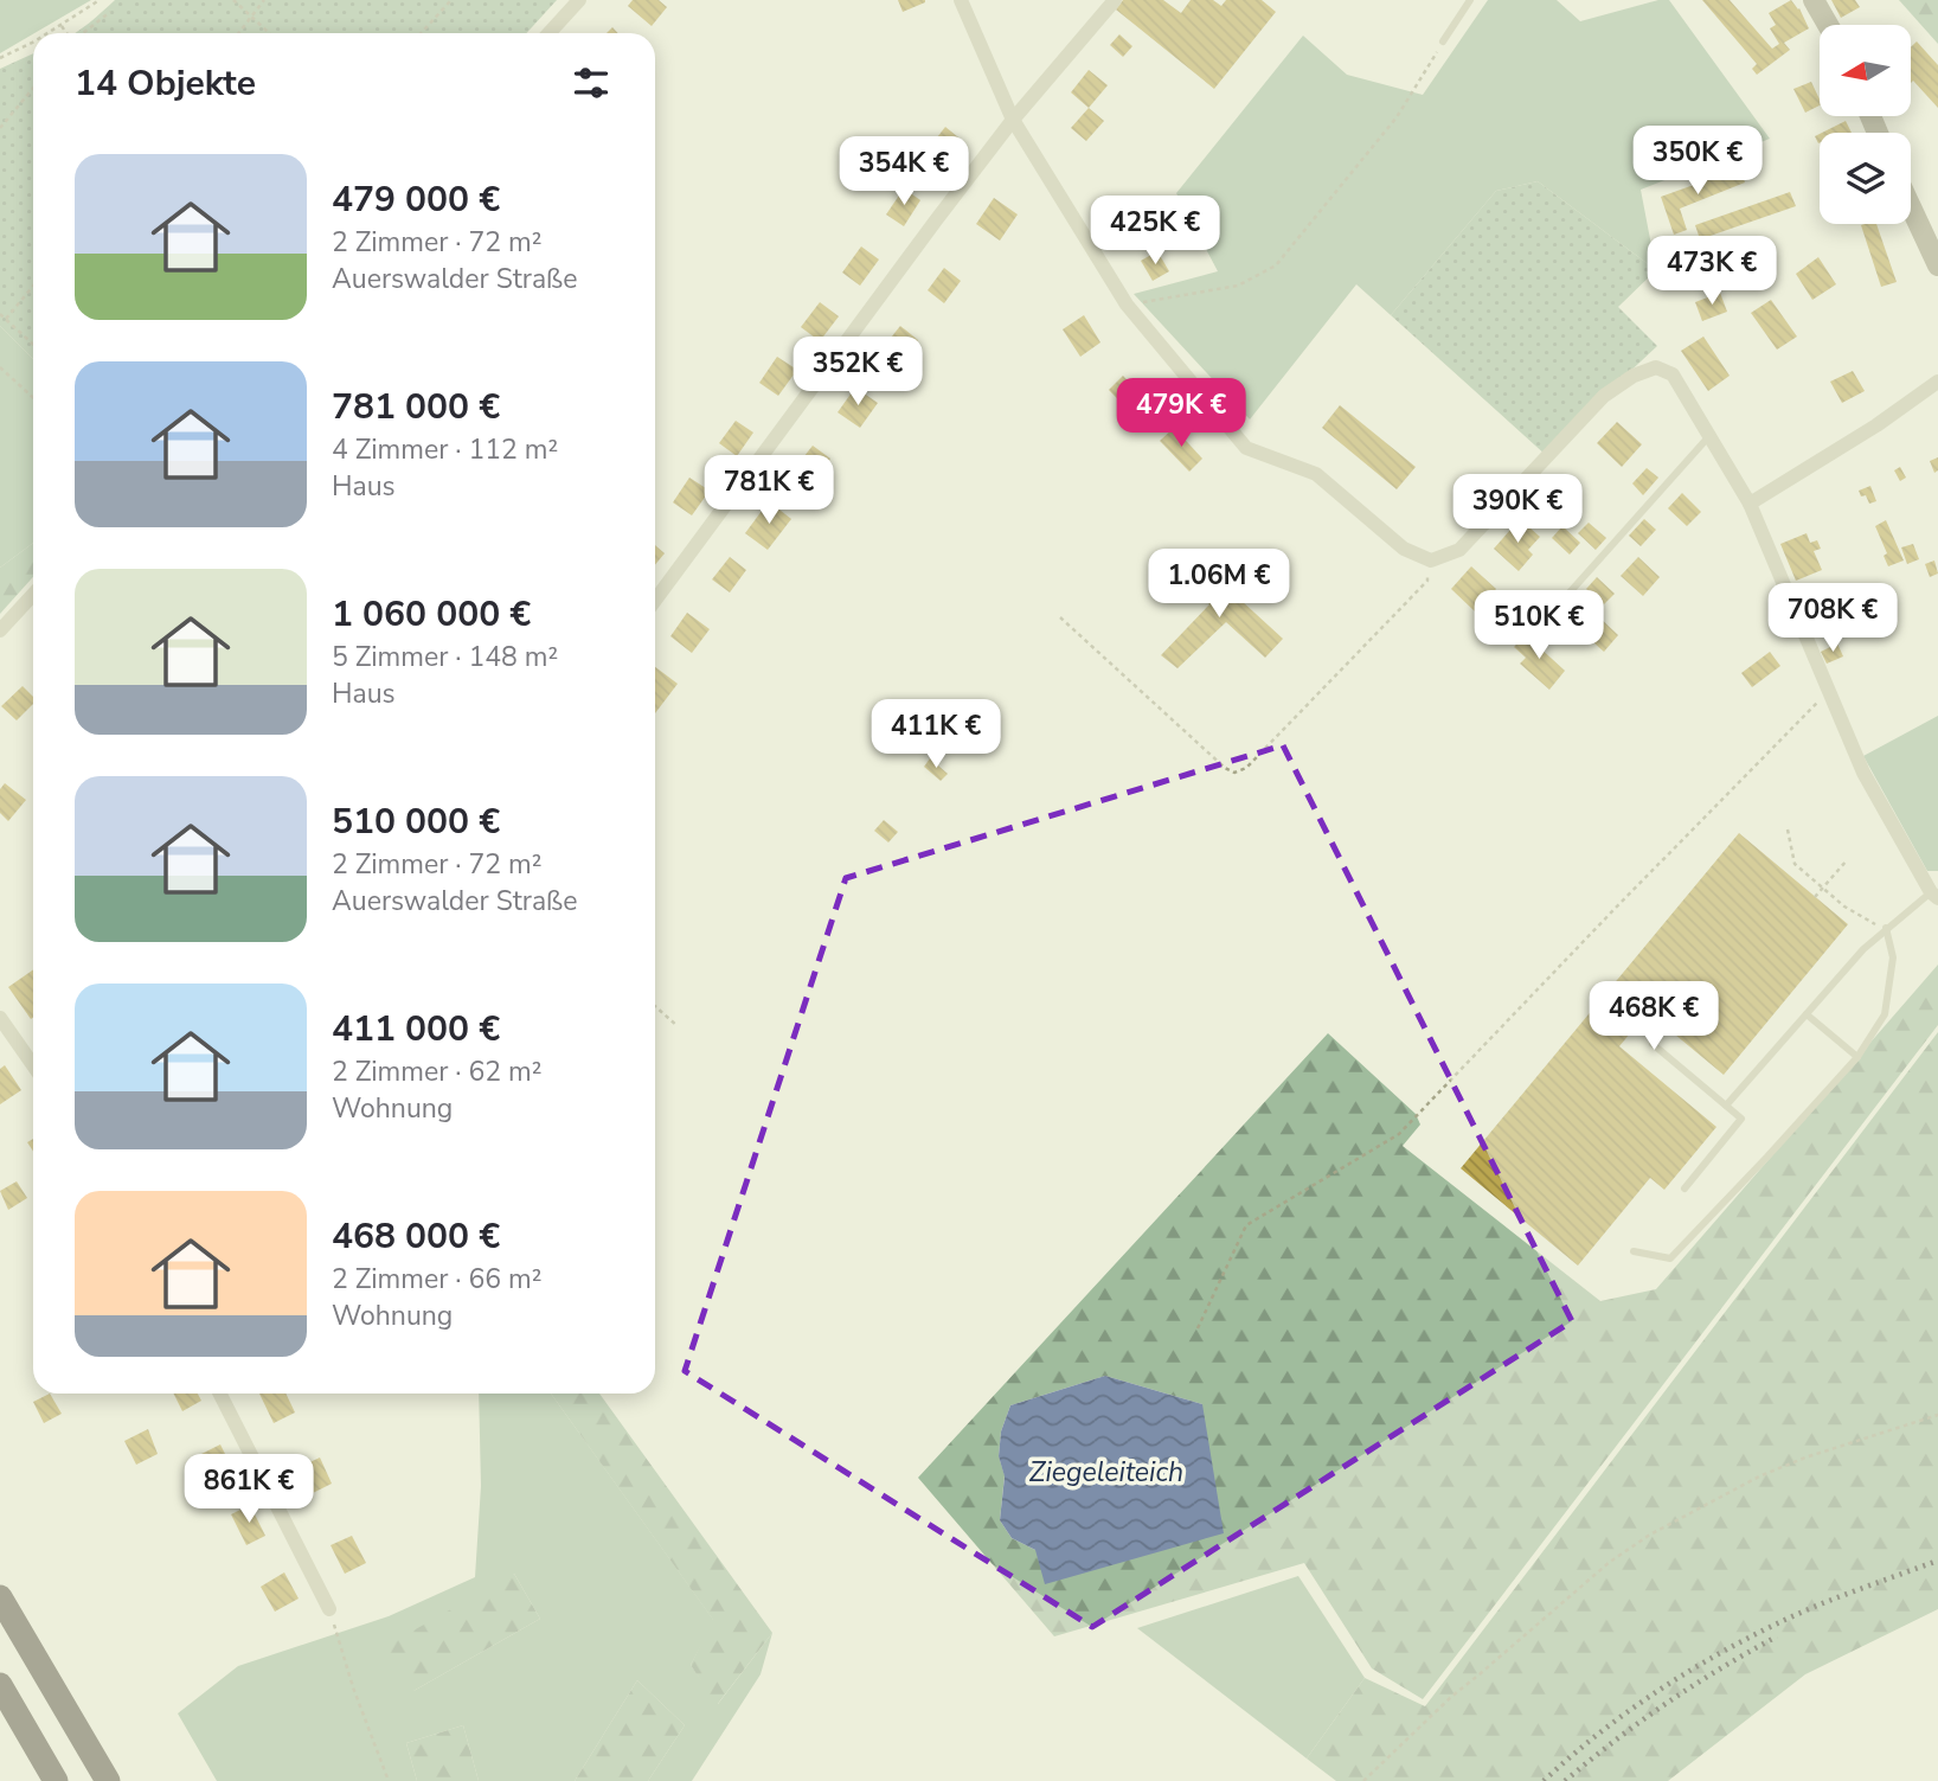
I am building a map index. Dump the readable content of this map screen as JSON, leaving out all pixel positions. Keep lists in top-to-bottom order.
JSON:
{
  "water": ["Ziegeleiteich"],
  "north": "left",
  "page": {
    "heading": "14 Objekte",
    "price": [
      "350K €",
      "354K €",
      "425K €",
      "473K €",
      "352K €",
      "479K €",
      "781K €",
      "390K €",
      "1.06M €",
      "708K €",
      "510K €",
      "411K €",
      "468K €",
      "861K €"
    ],
    "list": [
      {
        "name": "479 000 €",
        "note": "2 Zimmer · 72 m² · Auerswalder Straße"
      },
      {
        "name": "781 000 €",
        "note": "4 Zimmer · 112 m² · Haus"
      },
      {
        "name": "1 060 000 €",
        "note": "5 Zimmer · 148 m² · Haus"
      },
      {
        "name": "510 000 €",
        "note": "2 Zimmer · 72 m² · Auerswalder Straße"
      },
      {
        "name": "411 000 €",
        "note": "2 Zimmer · 62 m² · Wohnung"
      },
      {
        "name": "468 000 €",
        "note": "2 Zimmer · 66 m² · Wohnung"
      }
    ]
  }
}
